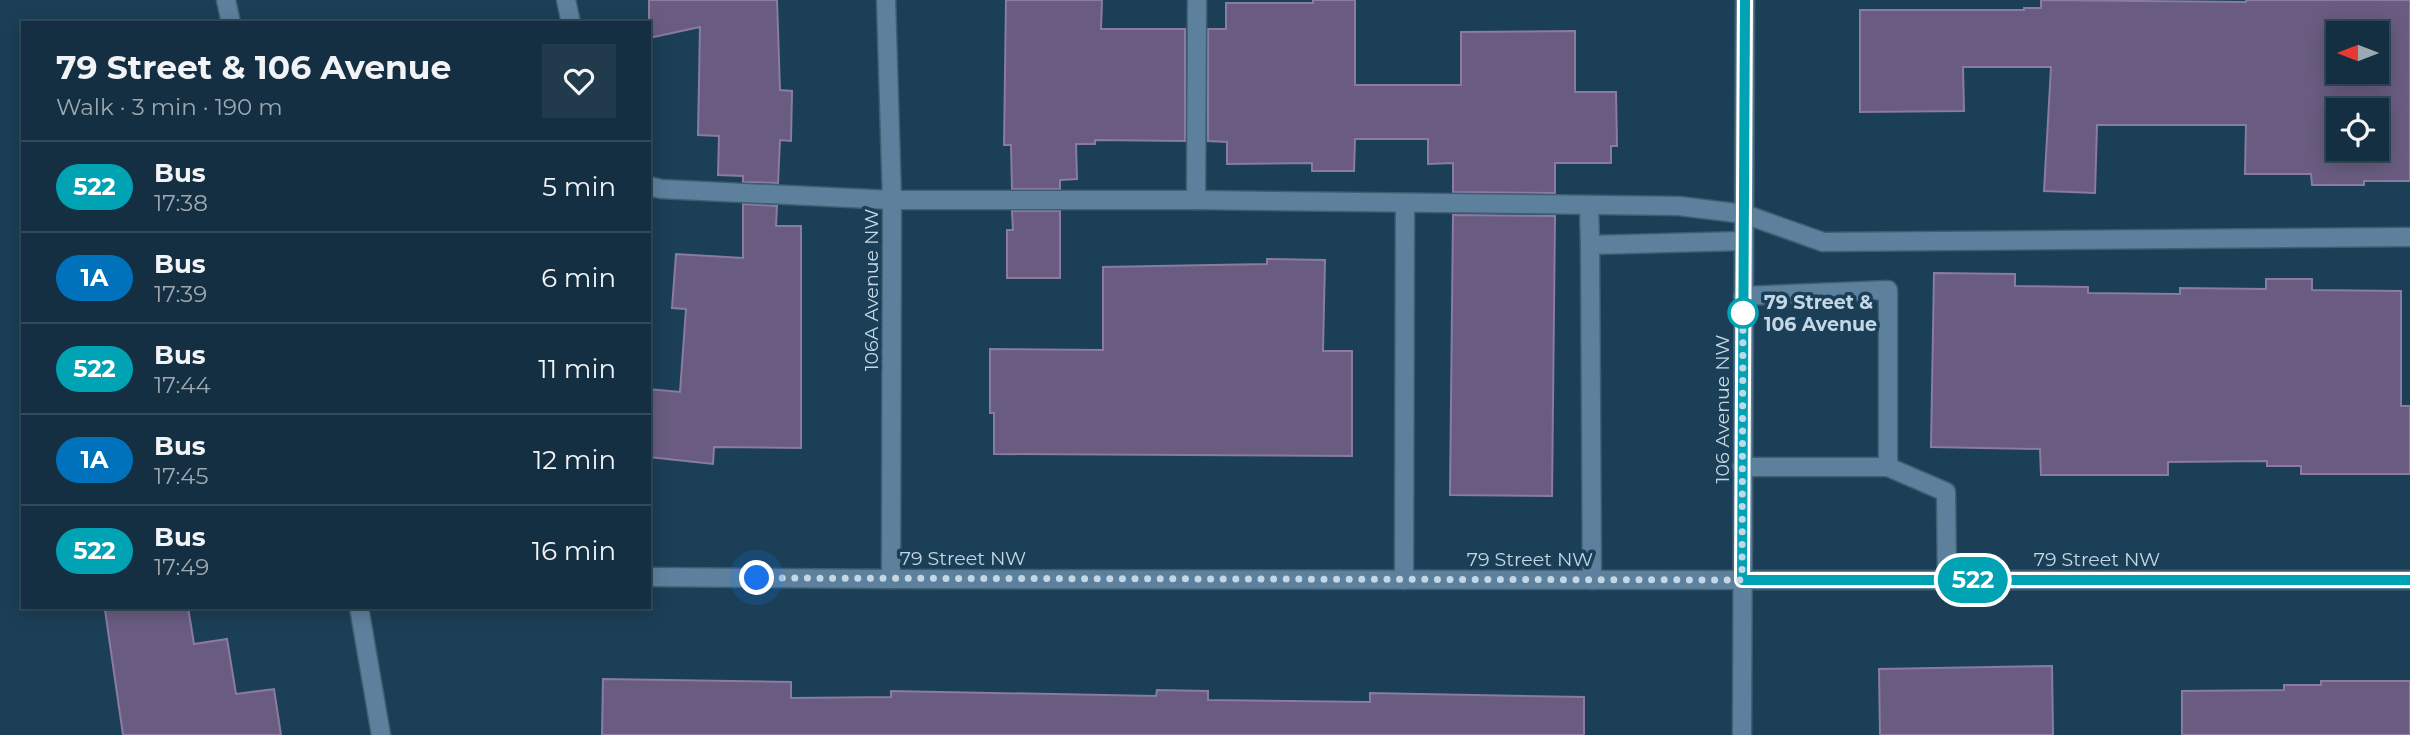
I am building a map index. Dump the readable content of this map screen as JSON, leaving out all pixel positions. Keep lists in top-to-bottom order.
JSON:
{
  "streets": {
    "street": ["106A Avenue NW", "106 Avenue NW", "79 Street NW"]
  },
  "crossings": [
    ["106A Avenue NW", "79 Street NW"],
    ["106 Avenue NW", "79 Street NW"]
  ],
  "places": ["79 Street & 106 Avenue"],
  "lines": ["bus line 522"],
  "north": "left",
  "page": {
    "on_map": "522",
    "heading": ["79 Street & 106 Avenue", "Walk · 3 min · 190 m"],
    "list": [
      {
        "mark": "522",
        "name": "Bus",
        "note": "17:38",
        "value": "5 min"
      },
      {
        "mark": "1A",
        "name": "Bus",
        "note": "17:39",
        "value": "6 min"
      },
      {
        "mark": "522",
        "name": "Bus",
        "note": "17:44",
        "value": "11 min"
      },
      {
        "mark": "1A",
        "name": "Bus",
        "note": "17:45",
        "value": "12 min"
      },
      {
        "mark": "522",
        "name": "Bus",
        "note": "17:49",
        "value": "16 min"
      }
    ]
  }
}
